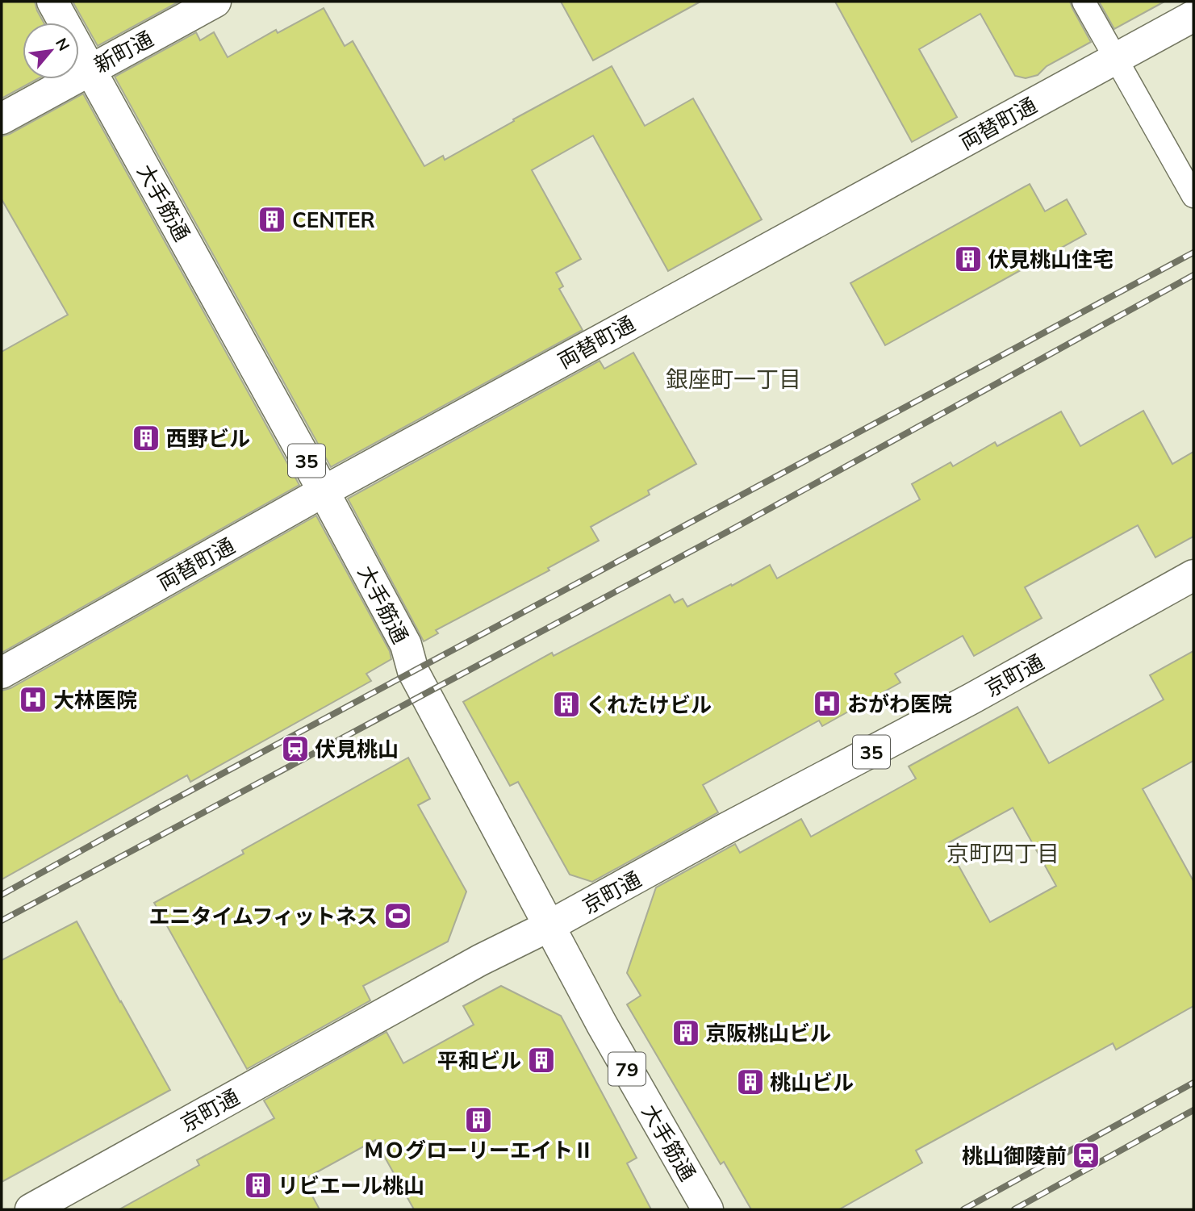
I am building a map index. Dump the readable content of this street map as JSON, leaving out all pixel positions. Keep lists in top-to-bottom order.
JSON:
{
  "streets": {
    "street": [
      "新町通",
      "両替町通",
      "大手筋通",
      "35",
      "京町通",
      "79"
    ]
  },
  "crossings": [
    ["新町通", "大手筋通"],
    ["両替町通", "大手筋通"],
    ["大手筋通", "京町通"]
  ],
  "districts": ["銀座町一丁目", "京町四丁目"],
  "places": {
    "building": [
      "CENTER",
      "伏見桃山住宅",
      "西野ビル",
      "くれたけビル",
      "京阪桃山ビル",
      "平和ビル",
      "桃山ビル",
      "ＭＯグローリーエイトⅡ",
      "リビエール桃山"
    ],
    "hospital": ["大林医院", "おがわ医院"],
    "station": ["伏見桃山", "桃山御陵前"],
    "sports": ["エニタイムフィットネス"]
  },
  "north": "top right"
}
